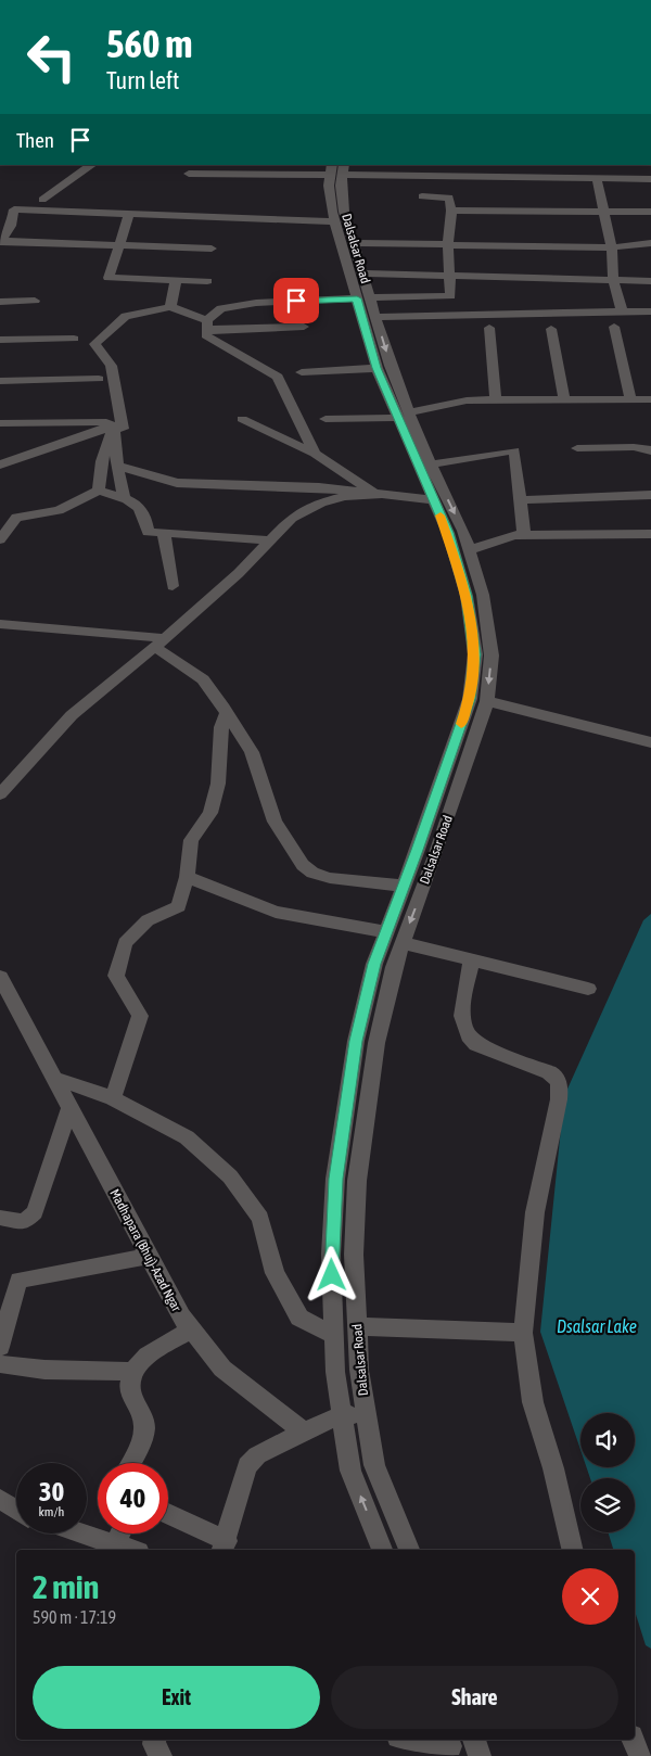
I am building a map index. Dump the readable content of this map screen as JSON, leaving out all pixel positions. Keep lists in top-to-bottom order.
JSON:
{
  "streets": {
    "street": ["Dalsalsar Road", "Madhapara (Bhuj)-Azad Ngar"]
  },
  "water": ["Dsalsar Lake"],
  "page": {
    "turn": ["560 m", "Turn left"],
    "then": "Then",
    "speed": "30 km/h",
    "limit": "40",
    "heading": ["2 min", "590 m · 17:19"],
    "buttons": ["Exit", "Share"]
  }
}
